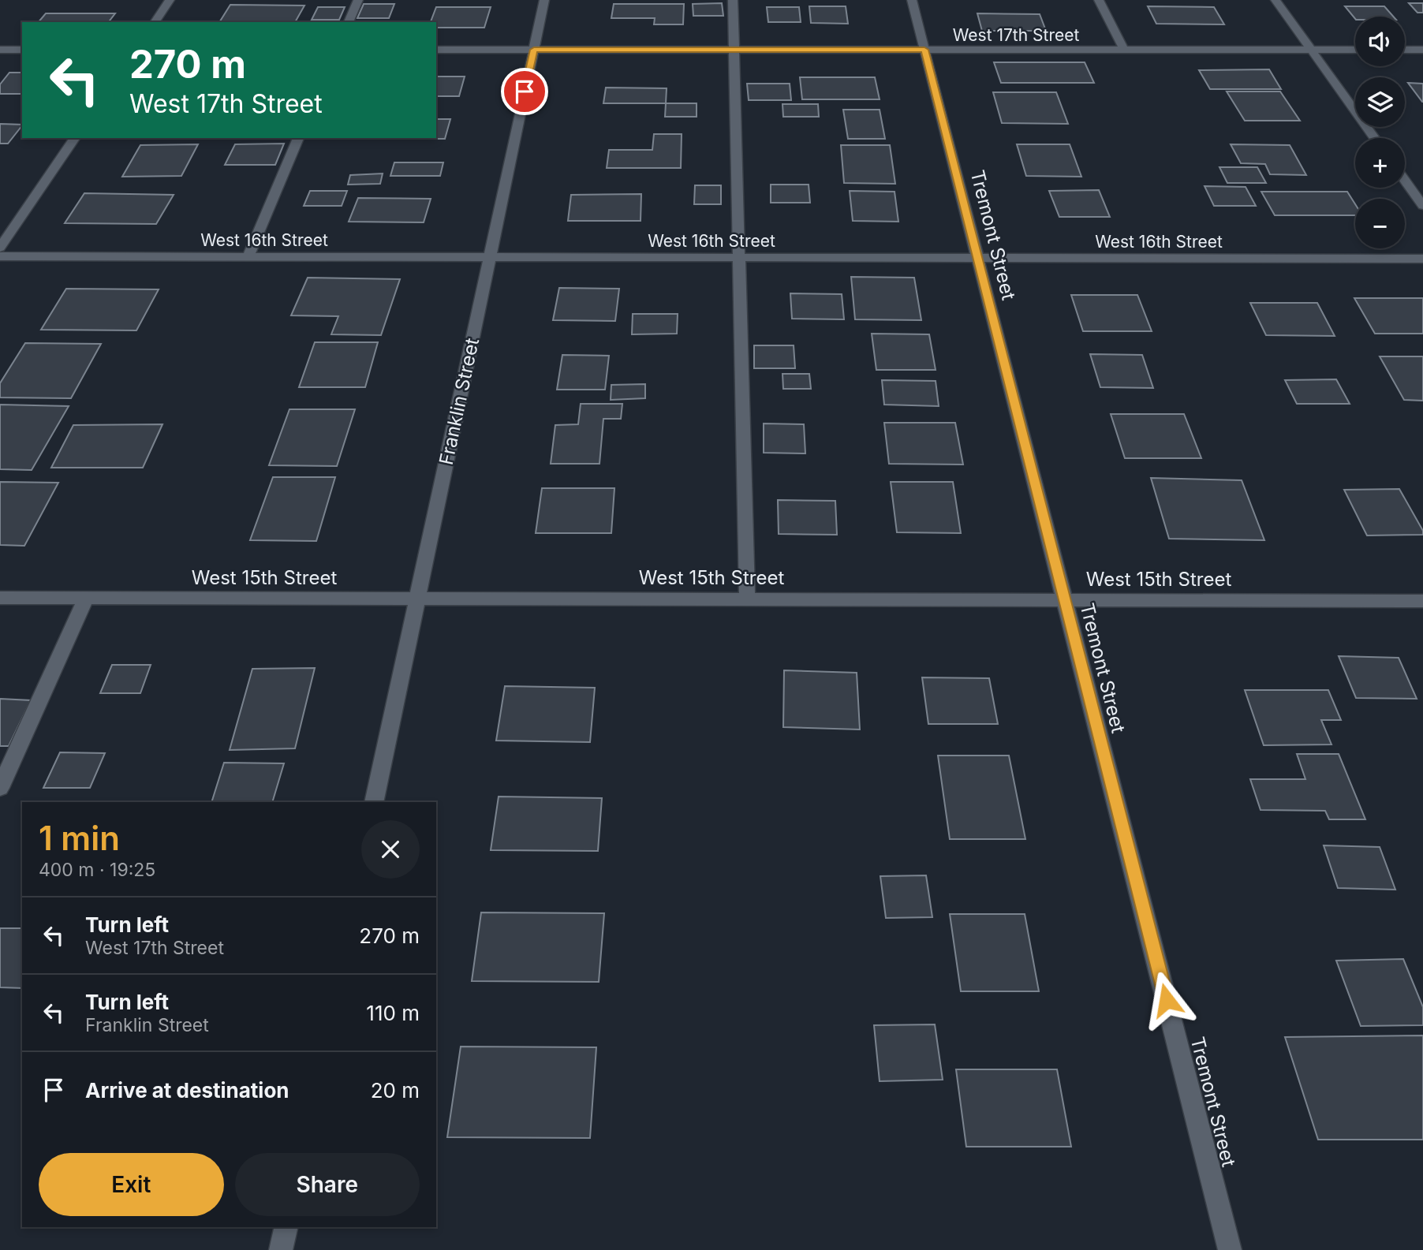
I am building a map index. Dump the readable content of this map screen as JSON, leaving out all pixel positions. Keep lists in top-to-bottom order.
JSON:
{
  "streets": {
    "street": [
      "West 17th Street",
      "Tremont Street",
      "West 16th Street",
      "Franklin Street",
      "West 15th Street"
    ]
  },
  "crossings": [
    ["West 17th Street", "Tremont Street"],
    ["West 17th Street", "Franklin Street"],
    ["Tremont Street", "West 16th Street"],
    ["Tremont Street", "West 15th Street"],
    ["West 16th Street", "Franklin Street"],
    ["Franklin Street", "West 15th Street"]
  ],
  "page": {
    "map_buttons": ["+", "−"],
    "turn": ["270 m", "West 17th Street"],
    "heading": ["1 min", "400 m · 19:25"],
    "list": [
      {
        "name": "Turn left",
        "note": "West 17th Street",
        "value": "270 m"
      },
      {
        "name": "Turn left",
        "note": "Franklin Street",
        "value": "110 m"
      },
      {
        "name": "Arrive at destination",
        "value": "20 m"
      }
    ],
    "buttons": ["Exit", "Share"]
  }
}
